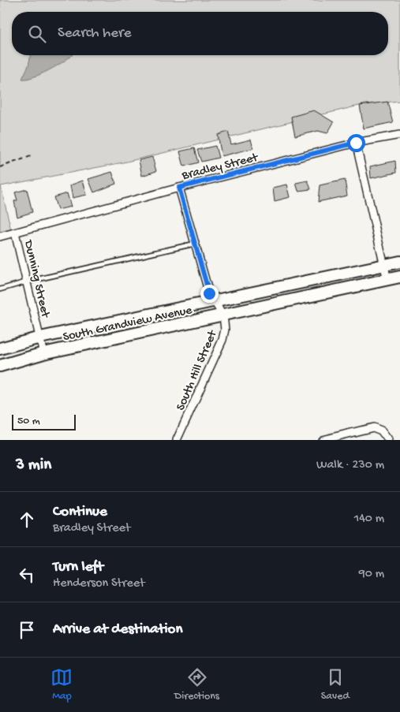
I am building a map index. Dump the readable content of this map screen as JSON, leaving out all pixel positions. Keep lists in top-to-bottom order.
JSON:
{
  "streets": {
    "main road": ["South Grandview Avenue"],
    "street": ["Bradley Street", "Dunning Street", "South Hill Street"]
  },
  "crossings": [
    ["Bradley Street", "Dunning Street"],
    ["Bradley Street", "South Hill Street"],
    ["Dunning Street", "South Grandview Avenue"],
    ["South Grandview Avenue", "South Hill Street"]
  ],
  "scale_bar": "50 m",
  "page": {
    "search": "Search here",
    "scale": "50 m",
    "heading": ["3 min", "Walk · 230 m"],
    "list": [
      ["Continue", "Bradley Street", "140 m"],
      ["Turn left", "Henderson Street", "90 m"],
      "Arrive at destination"
    ],
    "nav": ["Map", "Directions", "Saved"]
  }
}
